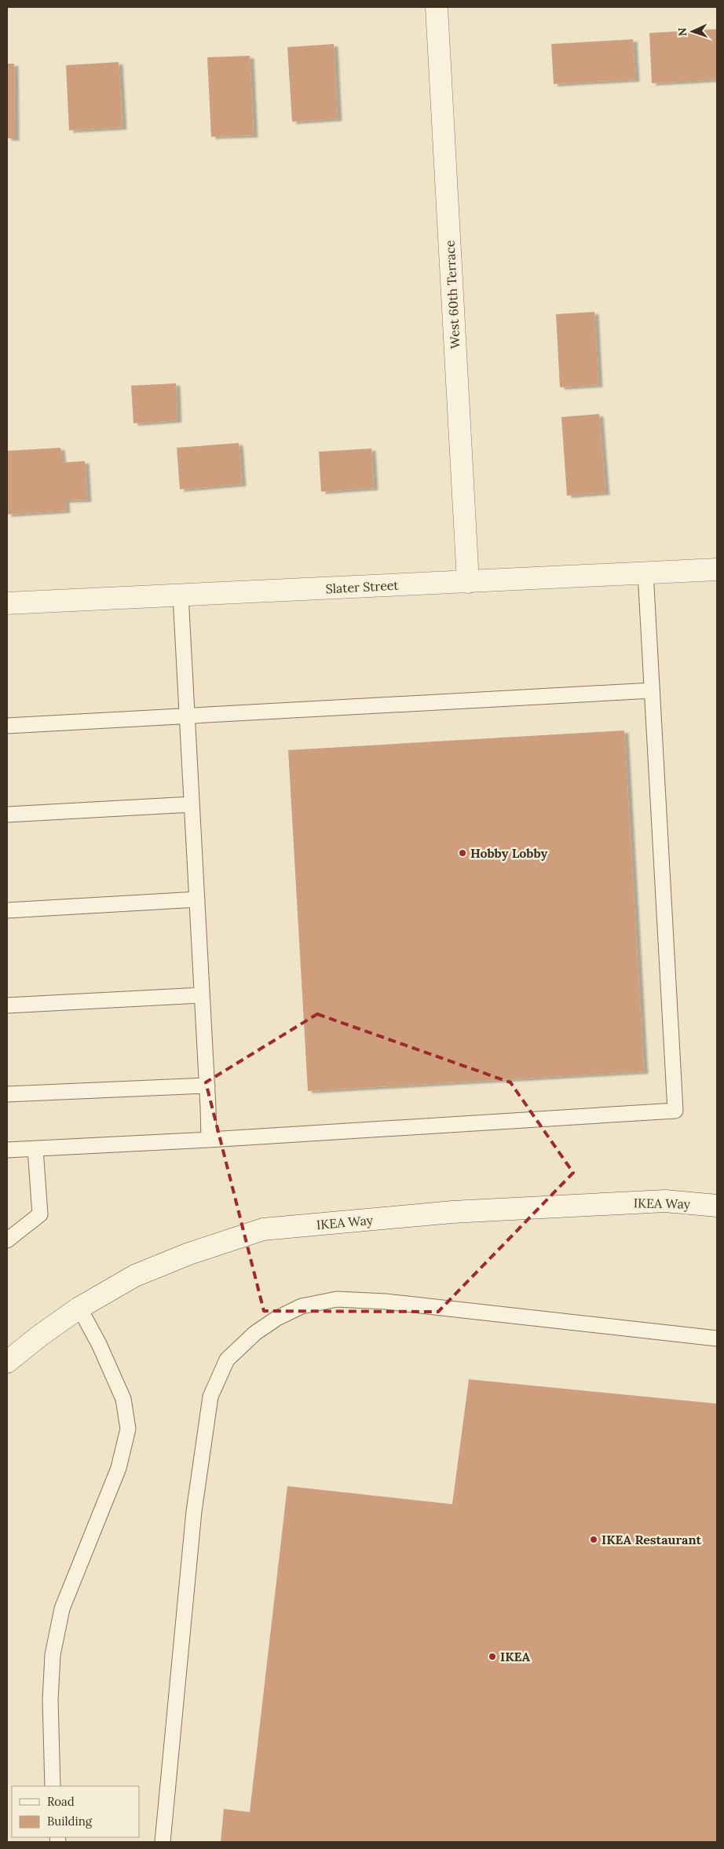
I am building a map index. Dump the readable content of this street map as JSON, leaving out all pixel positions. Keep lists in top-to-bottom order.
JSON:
{
  "streets": {
    "street": ["West 60th Terrace", "Slater Street", "IKEA Way"]
  },
  "crossings": [
    ["West 60th Terrace", "Slater Street"]
  ],
  "places": ["Hobby Lobby", "IKEA Restaurant", "IKEA"],
  "legend": ["Road", "Building"],
  "north": "left"
}
